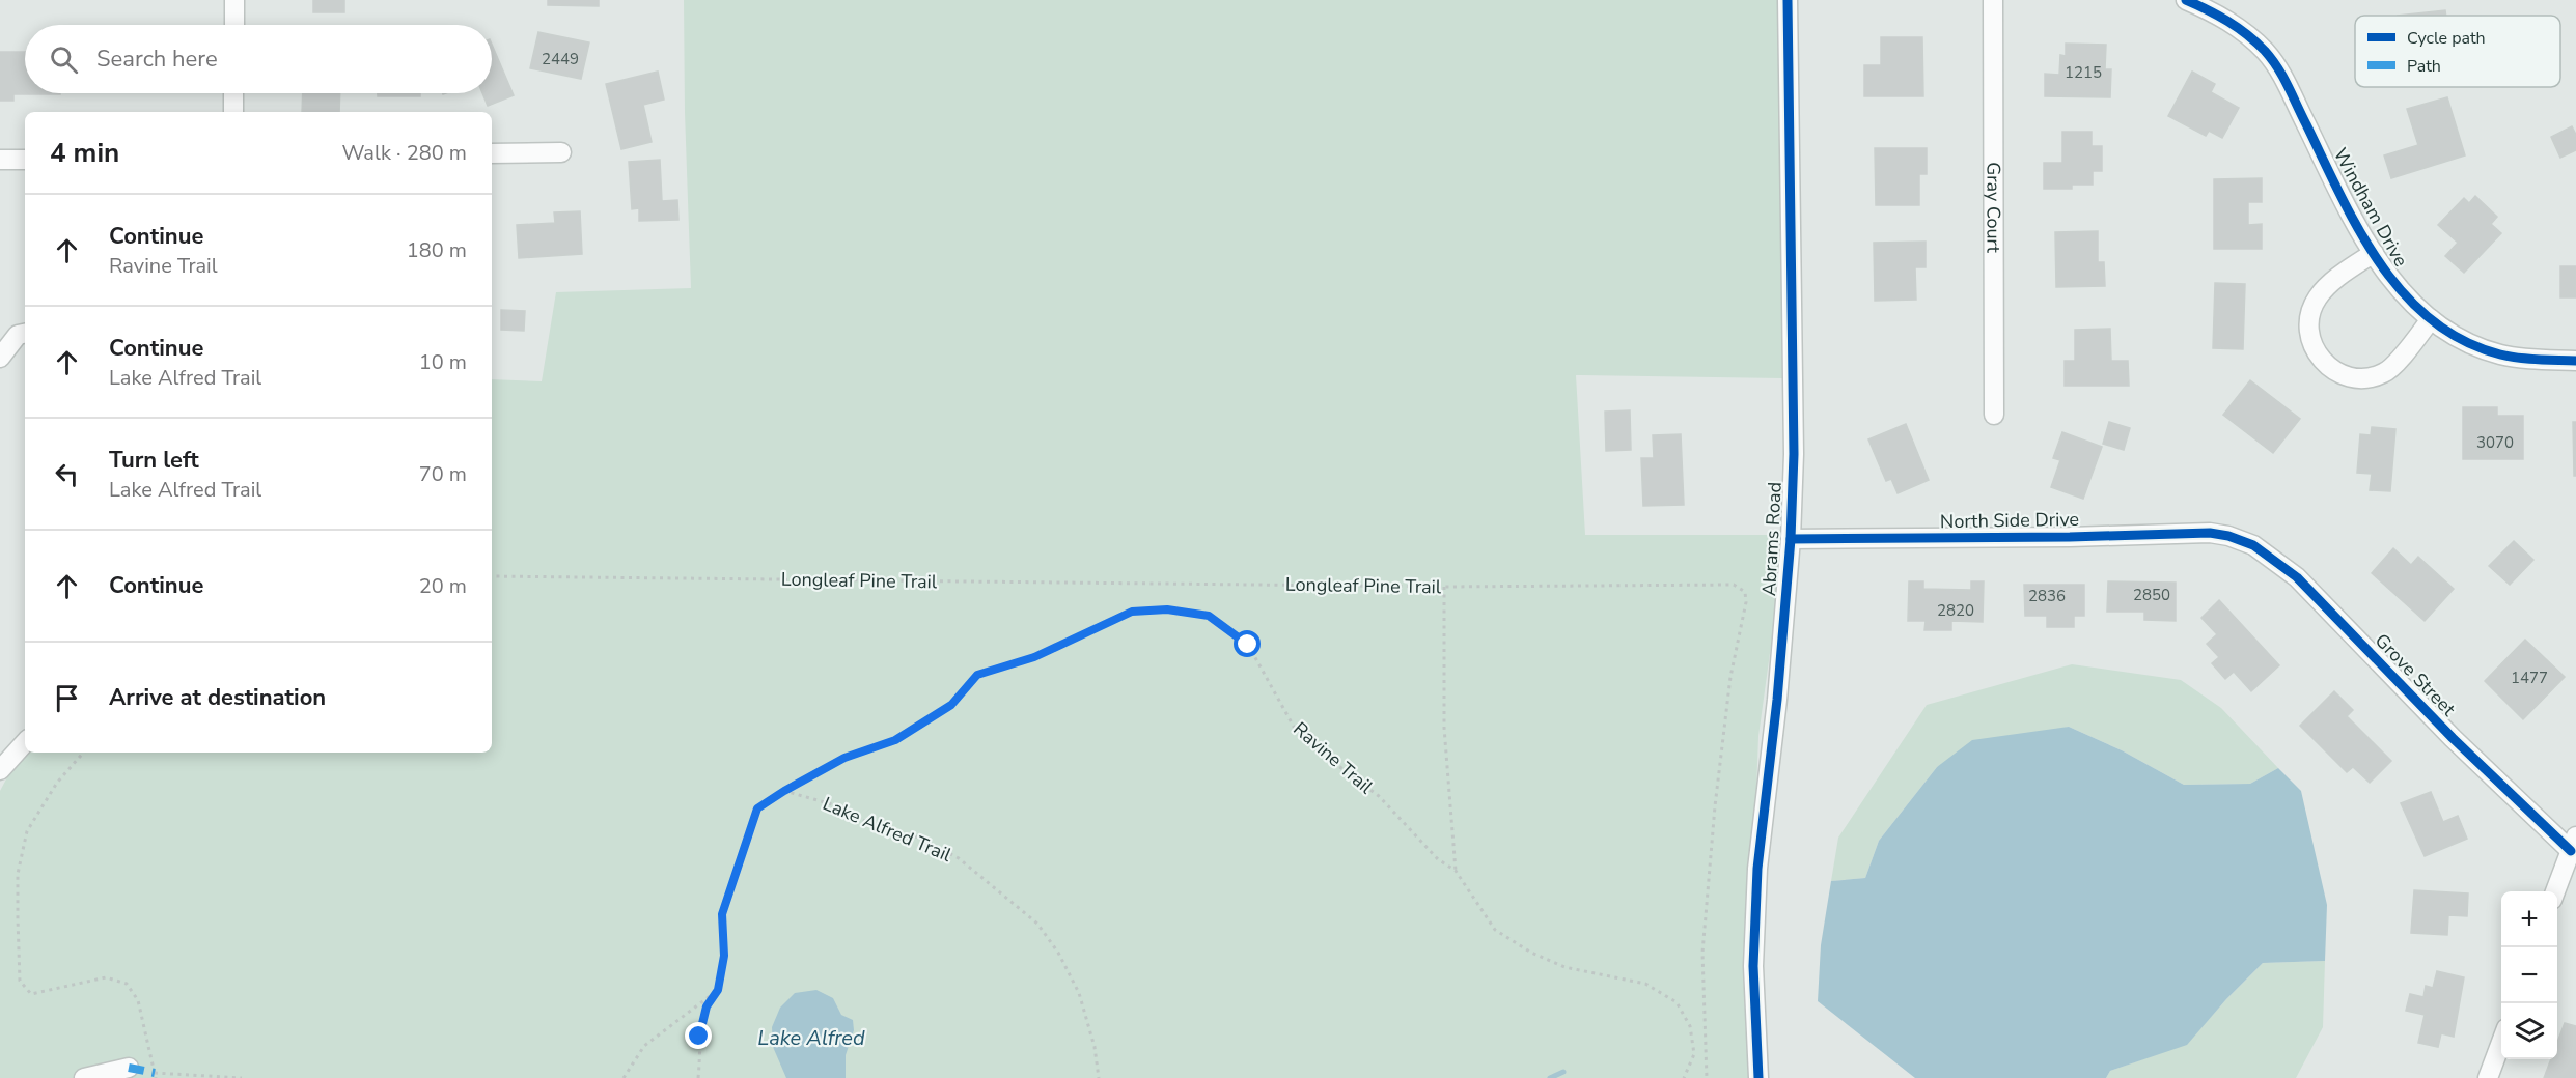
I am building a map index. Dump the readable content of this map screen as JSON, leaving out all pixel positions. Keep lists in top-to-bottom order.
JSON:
{
  "streets": {
    "street": [
      "Gray Court",
      "Windham Drive",
      "North Side Drive",
      "Abrams Road",
      "Grove Street"
    ],
    "path": ["Longleaf Pine Trail", "Ravine Trail", "Lake Alfred Trail"]
  },
  "crossings": [
    ["North Side Drive", "Abrams Road"],
    ["North Side Drive", "Grove Street"],
    ["Ravine Trail", "Lake Alfred Trail"]
  ],
  "water": ["Lake Alfred"],
  "house_numbers": [
    "2449",
    "1215",
    "3070",
    "2850",
    "2836",
    "2820",
    "1477"
  ],
  "legend": ["Cycle path", "Path"],
  "page": {
    "search": "Search here",
    "heading": ["4 min", "Walk · 280 m"],
    "list": [
      ["Continue", "Ravine Trail", "180 m"],
      ["Continue", "Lake Alfred Trail", "10 m"],
      ["Turn left", "Lake Alfred Trail", "70 m"],
      ["Continue", "20 m"],
      "Arrive at destination"
    ],
    "map_buttons": ["+", "−"]
  }
}
